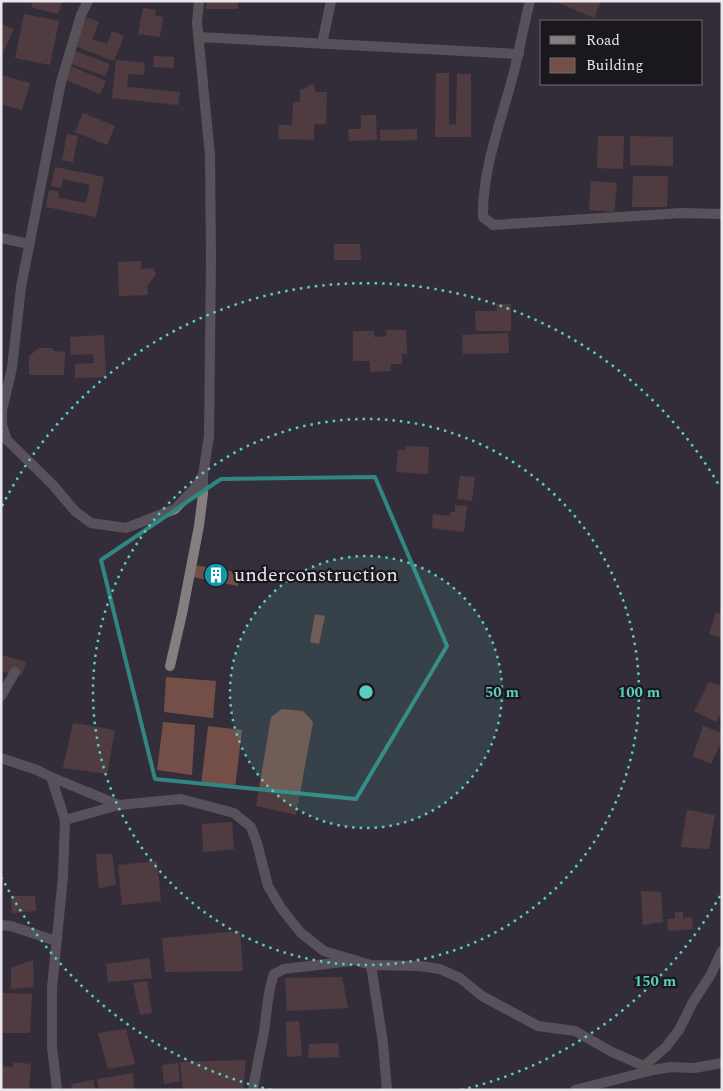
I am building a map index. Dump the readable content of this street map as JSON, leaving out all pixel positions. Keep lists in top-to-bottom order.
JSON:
{
  "places": {
    "building": ["underconstruction"]
  },
  "legend": ["Road", "Building"],
  "rings": ["50 m", "100 m", "150 m"]
}
